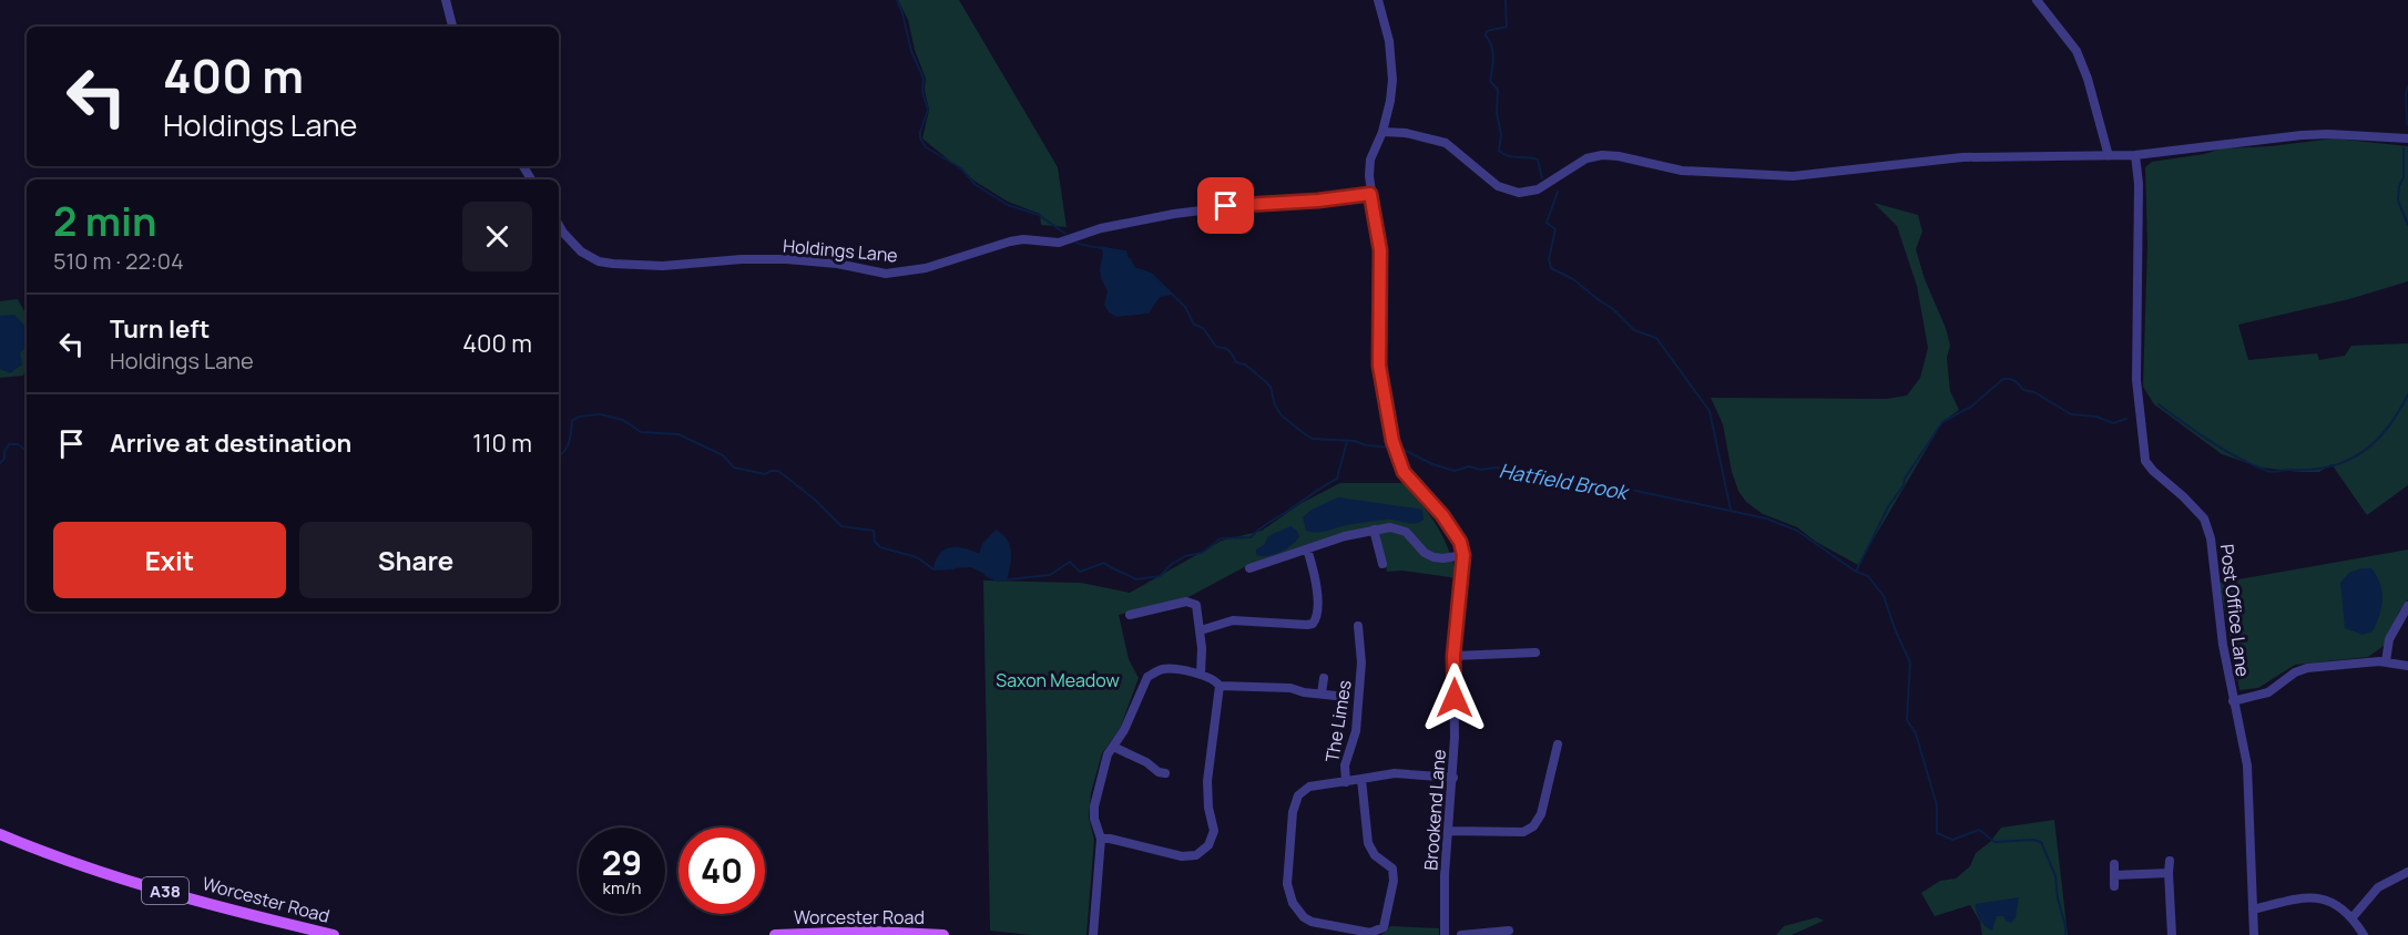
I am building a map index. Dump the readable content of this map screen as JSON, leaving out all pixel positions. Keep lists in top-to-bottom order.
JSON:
{
  "streets": {
    "main road": ["A38", "Worcester Road"],
    "street": [
      "Holdings Lane",
      "Post Office Lane",
      "The Limes",
      "Brookend Lane"
    ]
  },
  "crossings": [
    ["The Limes", "Brookend Lane"]
  ],
  "water": ["Hatfield Brook"],
  "parks": ["Saxon Meadow"],
  "page": {
    "turn": ["400 m", "Holdings Lane"],
    "heading": ["2 min", "510 m · 22:04"],
    "list": [
      {
        "name": "Turn left",
        "note": "Holdings Lane",
        "value": "400 m"
      },
      {
        "name": "Arrive at destination",
        "value": "110 m"
      }
    ],
    "buttons": ["Exit", "Share"],
    "speed": "29 km/h",
    "limit": "40"
  }
}
